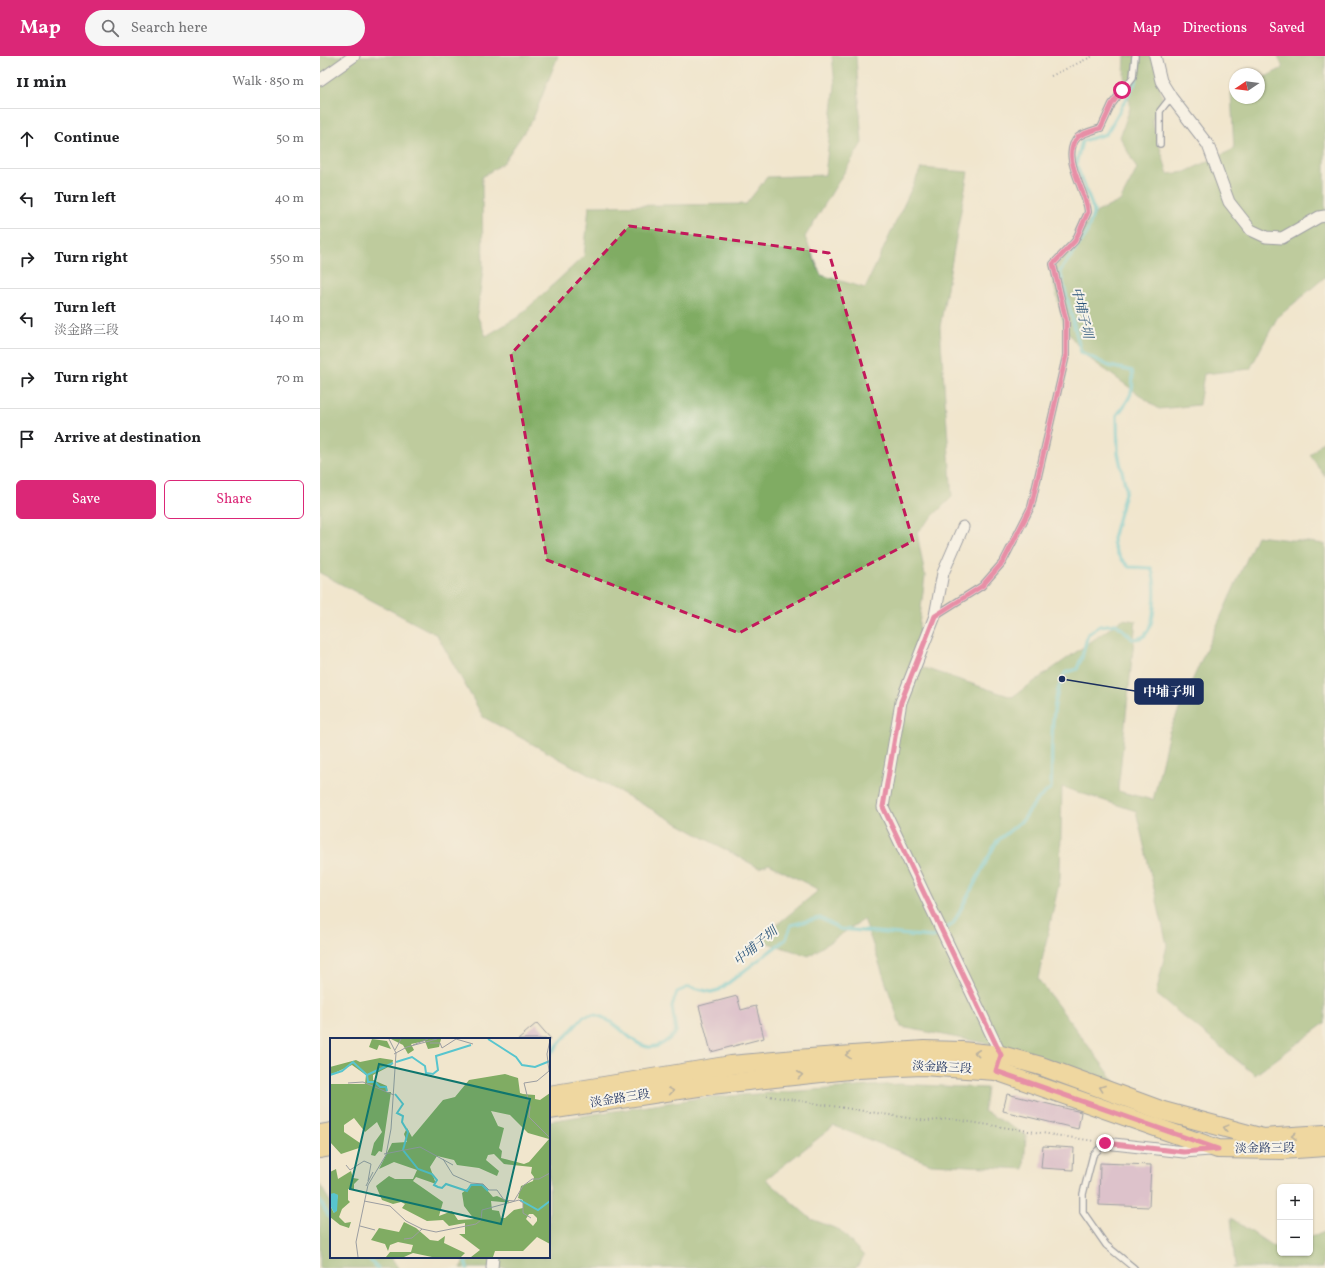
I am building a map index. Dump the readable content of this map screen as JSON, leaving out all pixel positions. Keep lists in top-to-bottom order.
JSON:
{
  "streets": {
    "main road": ["淡金路三段"]
  },
  "water": ["中埔子圳"],
  "places": ["中埔子圳"],
  "north": "left",
  "page": {
    "header": "Map",
    "search": "Search here",
    "nav": ["Map", "Directions", "Saved"],
    "heading": ["11 min", "Walk · 850 m"],
    "list": [
      ["Continue", "50 m"],
      ["Turn left", "40 m"],
      ["Turn right", "550 m"],
      ["Turn left", "淡金路三段", "140 m"],
      ["Turn right", "70 m"],
      "Arrive at destination"
    ],
    "buttons": ["Save", "Share"],
    "map_buttons": ["+", "−"]
  }
}
